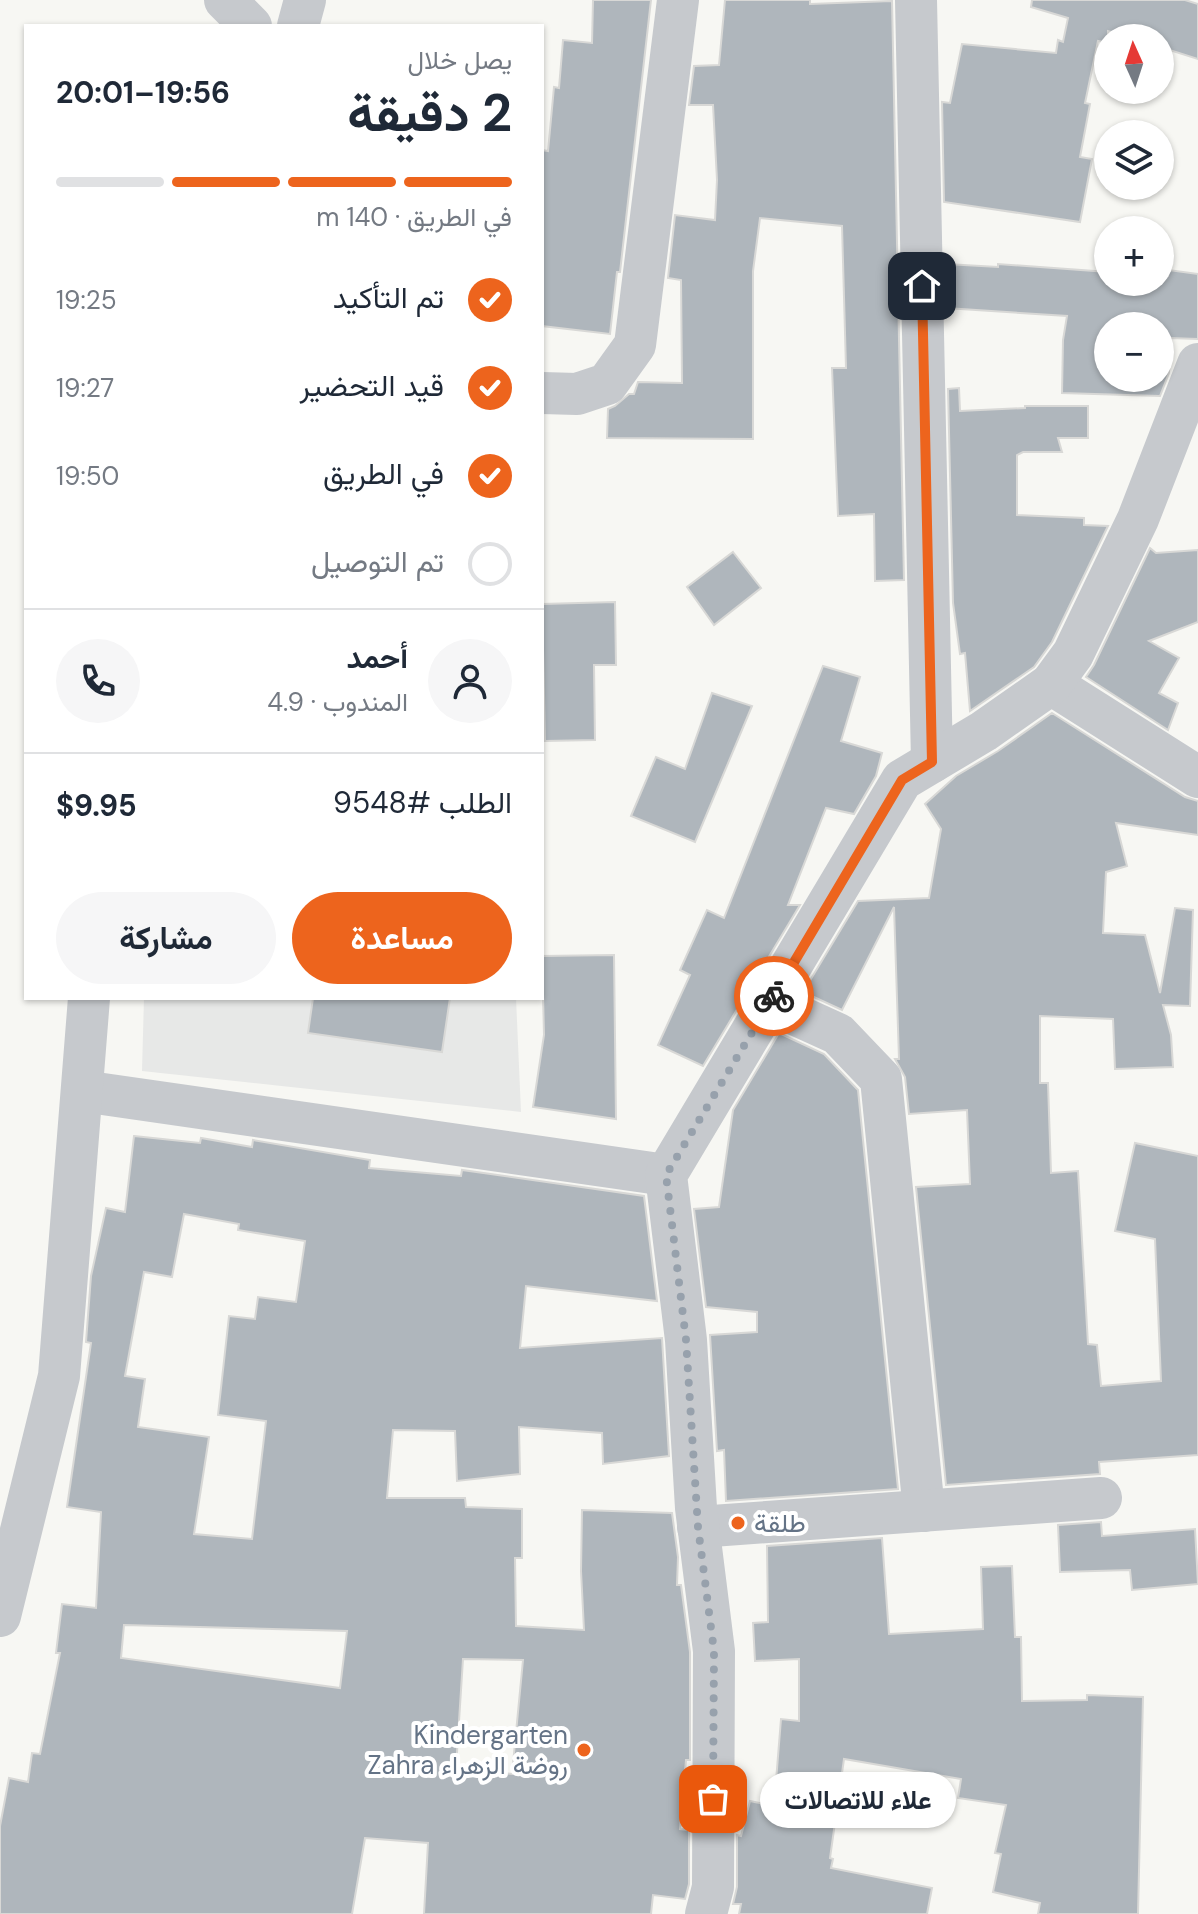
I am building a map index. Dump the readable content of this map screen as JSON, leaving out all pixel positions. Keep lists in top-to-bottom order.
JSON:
{
  "places": ["طلقة", "Kindergarten Zahra روضة الزهراء", "علاء للاتصالات"],
  "north": "top",
  "page": {
    "map_buttons": ["+", "−"],
    "heading": ["2 دقيقة", "يصل خلال", "19:56–20:01"],
    "panel": [
      "أحمد",
      "المندوب · 4.9",
      "الطلب #9548",
      "$9.95"
    ],
    "bar": "في الطريق · 140 m",
    "list": [
      ["تم التأكيد", "19:25"],
      ["قيد التحضير", "19:27"],
      ["في الطريق", "19:50"],
      "تم التوصيل"
    ],
    "buttons": ["مساعدة", "مشاركة"],
    "bubble": "علاء للاتصالات"
  }
}
